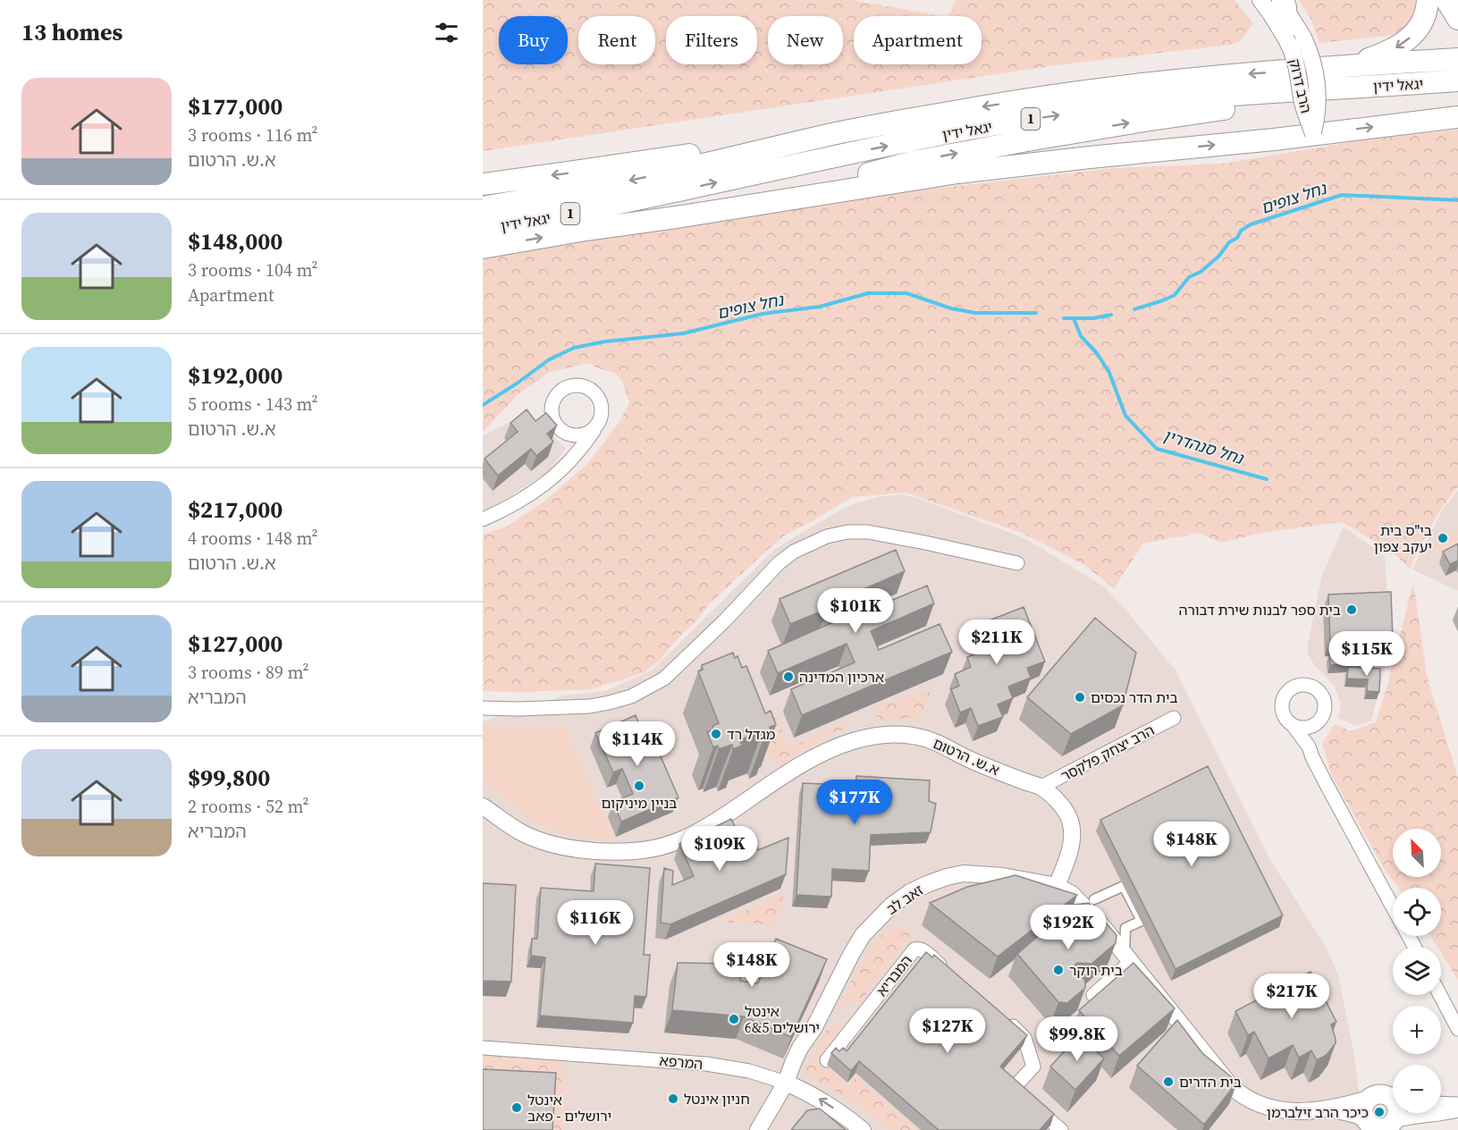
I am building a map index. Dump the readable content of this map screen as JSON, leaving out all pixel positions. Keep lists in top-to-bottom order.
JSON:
{
  "streets": {
    "highway": ["יגאל ידין", "1"],
    "street": [
      "הרב דרוק",
      "הרב יצחק פלקסר",
      "א.ש. הרטום",
      "זאב לב",
      "המבריא",
      "המרפא"
    ]
  },
  "crossings": [
    ["הרב יצחק פלקסר", "א.ש. הרטום"],
    ["א.ש. הרטום", "זאב לב"],
    ["זאב לב", "המרפא"]
  ],
  "water": ["נחל צופים", "נחל סנהדרין"],
  "places": [
    "בי\"ס בית יעקב צפון",
    "בית ספר לבנות שירת דבורה",
    "ארכיון המדינה",
    "בית הדר נכסים",
    "מגדל רד",
    "בניין מיניקום",
    "בית רוקר",
    "אינטל ירושלים 5&6",
    "בית הדרים",
    "חניון אינטל",
    "אינטל ירושלים - פאב",
    "כיכר הרב זילברמן"
  ],
  "north": "top left",
  "page": {
    "heading": "13 homes",
    "chip": [
      "Buy",
      "Rent",
      "Filters",
      "New",
      "Apartment"
    ],
    "list": [
      {
        "name": "$177,000",
        "note": "3 rooms · 116 m² · א.ש. הרטום"
      },
      {
        "name": "$148,000",
        "note": "3 rooms · 104 m² · Apartment"
      },
      {
        "name": "$192,000",
        "note": "5 rooms · 143 m² · א.ש. הרטום"
      },
      {
        "name": "$217,000",
        "note": "4 rooms · 148 m² · א.ש. הרטום"
      },
      {
        "name": "$127,000",
        "note": "3 rooms · 89 m² · המבריא"
      },
      {
        "name": "$99,800",
        "note": "2 rooms · 52 m² · המבריא"
      }
    ],
    "price": [
      "$101K",
      "$211K",
      "$115K",
      "$114K",
      "$177K",
      "$148K",
      "$109K",
      "$116K",
      "$192K",
      "$148K",
      "$217K",
      "$127K",
      "$99.8K"
    ],
    "map_buttons": ["+", "−"]
  }
}
